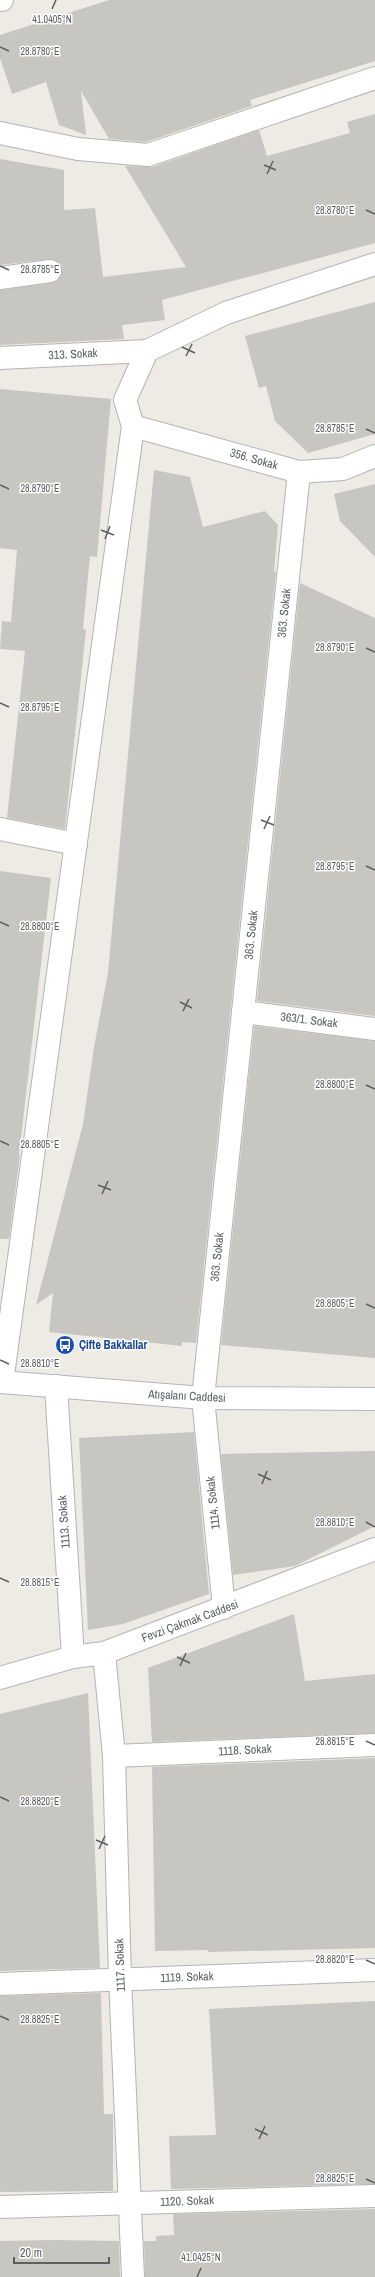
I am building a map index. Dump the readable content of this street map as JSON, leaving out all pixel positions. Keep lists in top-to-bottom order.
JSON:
{
  "streets": {
    "street": [
      "313. Sokak",
      "356. Sokak",
      "363. Sokak",
      "363/1. Sokak",
      "Atışalanı Caddesi",
      "1114. Sokak",
      "1113. Sokak",
      "Fevzi Çakmak Caddesi",
      "1118. Sokak",
      "1117. Sokak",
      "1119. Sokak",
      "1120. Sokak"
    ]
  },
  "crossings": [
    ["356. Sokak", "363. Sokak"],
    ["363. Sokak", "363/1. Sokak"],
    ["363. Sokak", "Atışalanı Caddesi"],
    ["363. Sokak", "1114. Sokak"],
    ["Atışalanı Caddesi", "1114. Sokak"],
    ["Atışalanı Caddesi", "1113. Sokak"],
    ["1114. Sokak", "Fevzi Çakmak Caddesi"],
    ["1113. Sokak", "Fevzi Çakmak Caddesi"],
    ["Fevzi Çakmak Caddesi", "1117. Sokak"],
    ["1118. Sokak", "1117. Sokak"],
    ["1117. Sokak", "1119. Sokak"],
    ["1117. Sokak", "1120. Sokak"]
  ],
  "places": {
    "bus stop": ["Çifte Bakkallar"]
  },
  "scale_bar": "20 m",
  "coordinates": [
    "41.0405°N",
    "28.8780°E",
    "28.8785°E",
    "28.8790°E",
    "28.8795°E",
    "28.8800°E",
    "28.8805°E",
    "28.8810°E",
    "28.8815°E",
    "28.8820°E",
    "28.8825°E",
    "41.0425°N"
  ]
}
